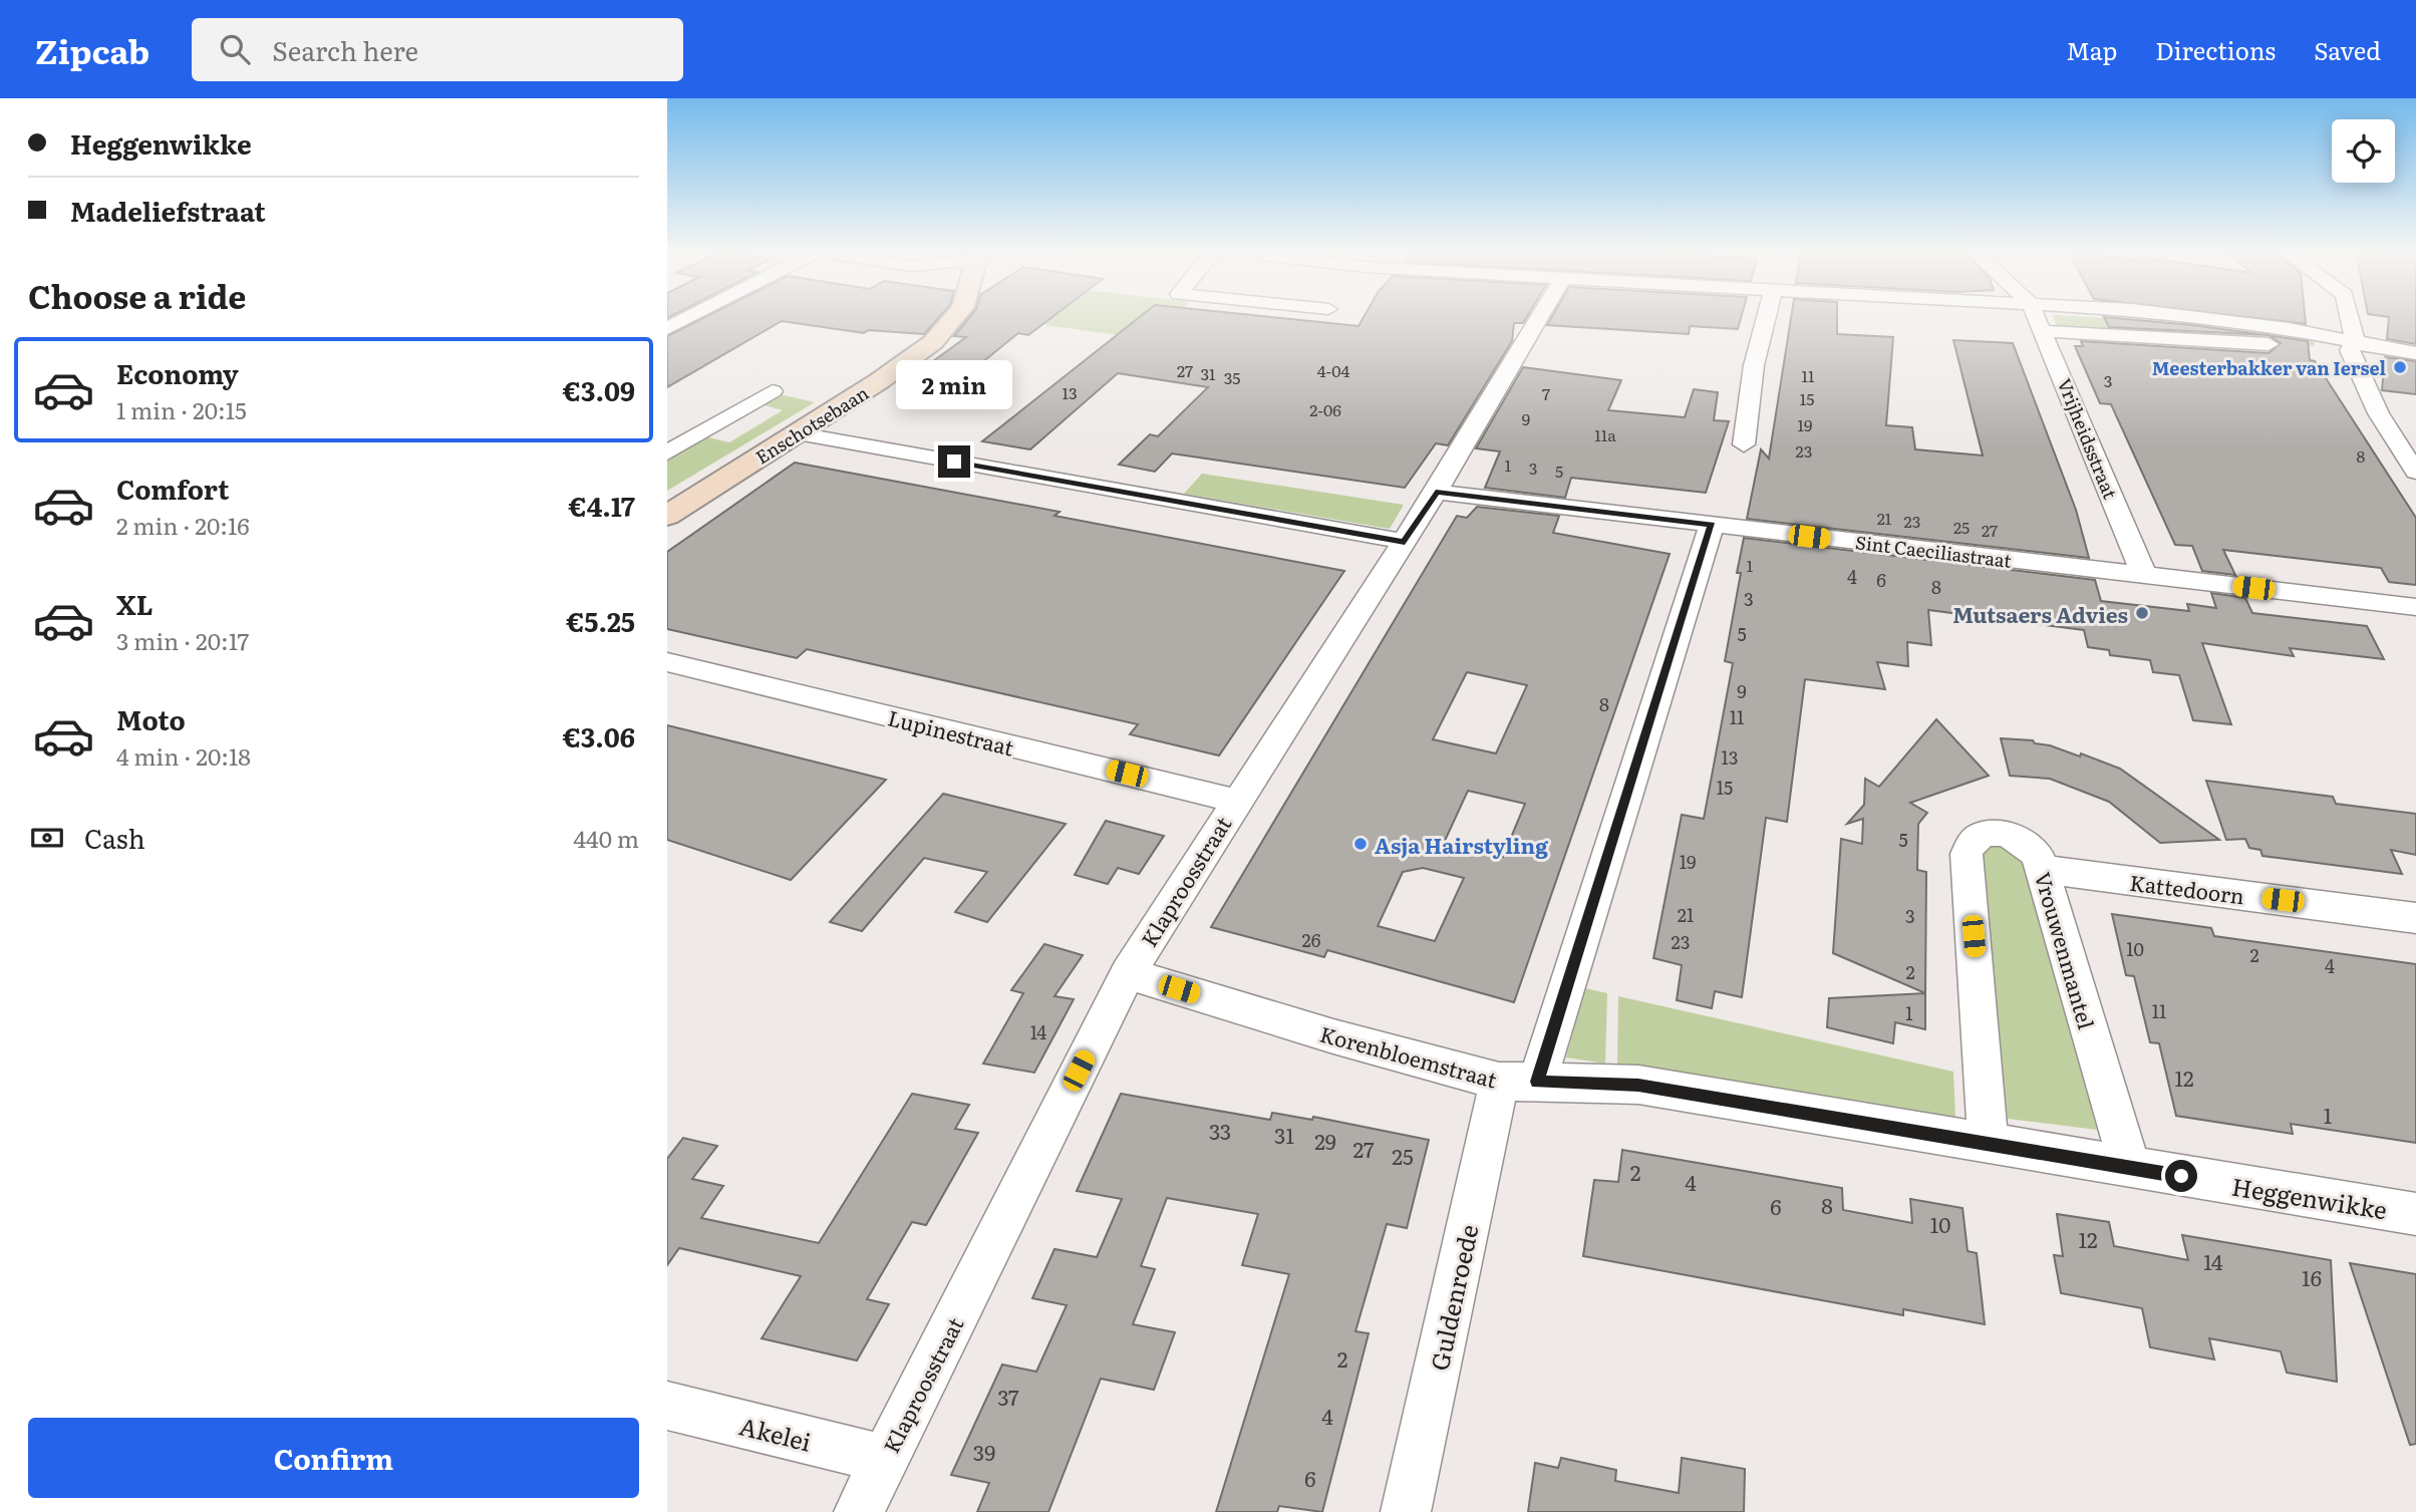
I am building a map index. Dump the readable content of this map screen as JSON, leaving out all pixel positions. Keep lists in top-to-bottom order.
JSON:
{
  "streets": {
    "street": [
      "Enschotsebaan",
      "Vrijheidsstraat",
      "Sint Caeciliastraat",
      "Lupinestraat",
      "Klaproosstraat",
      "Kattedoorn",
      "Vrouwenmantel",
      "Korenbloemstraat",
      "Heggenwikke",
      "Guldenroede",
      "Akelei"
    ]
  },
  "crossings": [
    ["Vrijheidsstraat", "Sint Caeciliastraat"],
    ["Sint Caeciliastraat", "Klaproosstraat"],
    ["Lupinestraat", "Klaproosstraat"],
    ["Klaproosstraat", "Korenbloemstraat"],
    ["Klaproosstraat", "Akelei"],
    ["Kattedoorn", "Vrouwenmantel"],
    ["Vrouwenmantel", "Heggenwikke"],
    ["Korenbloemstraat", "Heggenwikke"],
    ["Korenbloemstraat", "Guldenroede"],
    ["Heggenwikke", "Guldenroede"]
  ],
  "places": ["Meesterbakker van Iersel", "Mutsaers Advies", "Asja Hairstyling"],
  "house_numbers": [
    "27",
    "4-04",
    "31",
    "11",
    "35",
    "3",
    "13",
    "7",
    "15",
    "2-06",
    "9",
    "19",
    "11a",
    "23",
    "8",
    "1",
    "3",
    "5",
    "21",
    "23",
    "25",
    "27",
    "1",
    "4",
    "6",
    "8",
    "3",
    "5",
    "9",
    "8",
    "11",
    "13",
    "15",
    "5",
    "19",
    "21",
    "3",
    "26",
    "23",
    "10",
    "2",
    "4",
    "2",
    "11",
    "1",
    "14",
    "12",
    "1",
    "33",
    "31",
    "29",
    "27",
    "25",
    "2",
    "4",
    "8",
    "6",
    "10",
    "12",
    "14",
    "16",
    "2",
    "37",
    "4",
    "39",
    "6"
  ],
  "page": {
    "header": "Zipcab",
    "search": "Search here",
    "nav": ["Map", "Directions", "Saved"],
    "banner": ["Heggenwikke", "Madeliefstraat"],
    "heading": "Choose a ride",
    "list": [
      {
        "name": "Economy",
        "note": "1 min · 20:15",
        "value": "€3.09"
      },
      {
        "name": "Comfort",
        "note": "2 min · 20:16",
        "value": "€4.17"
      },
      {
        "name": "XL",
        "note": "3 min · 20:17",
        "value": "€5.25"
      },
      {
        "name": "Moto",
        "note": "4 min · 20:18",
        "value": "€3.06"
      }
    ],
    "bubble": "2 min",
    "pay": ["Cash", "440 m"],
    "buttons": "Confirm"
  }
}
